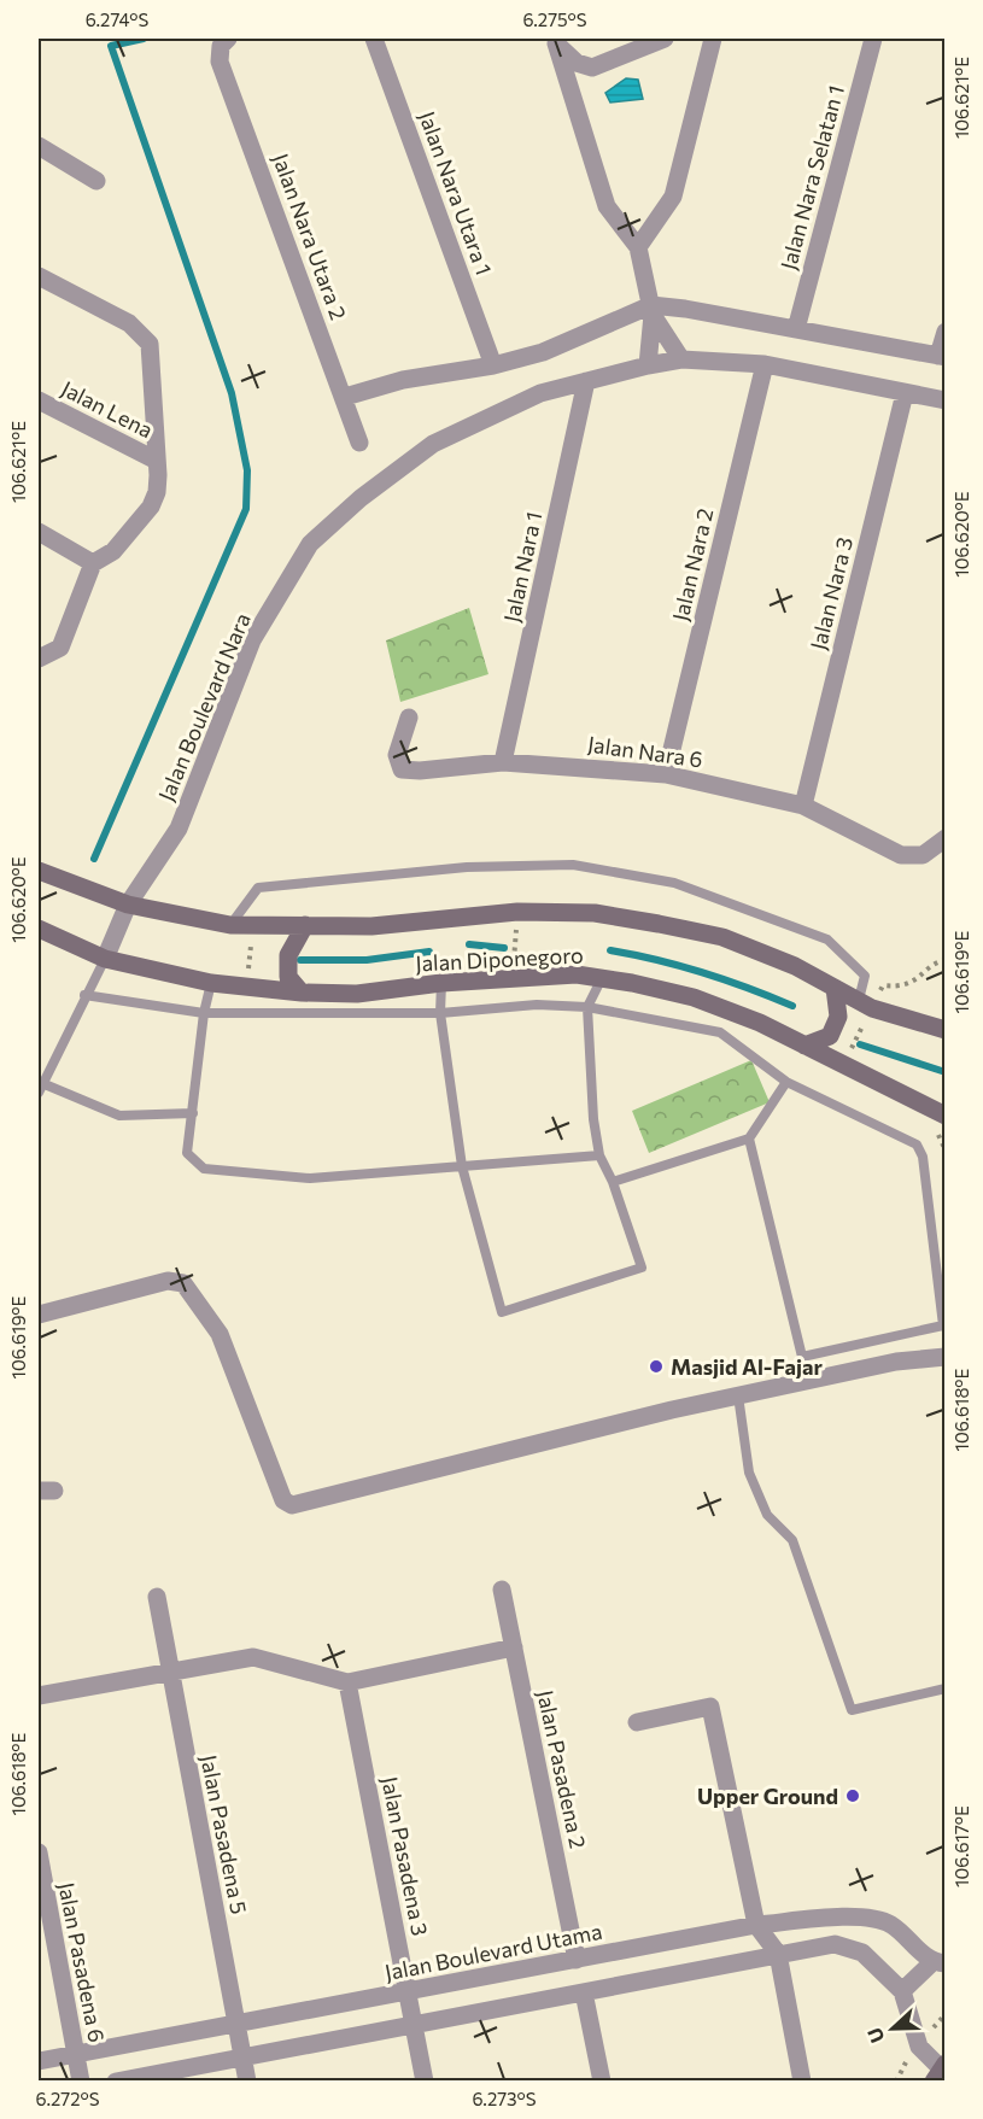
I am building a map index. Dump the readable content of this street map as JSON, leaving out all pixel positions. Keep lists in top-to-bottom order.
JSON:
{
  "streets": {
    "street": [
      "Jalan Nara Selatan 1",
      "Jalan Nara Utara 1",
      "Jalan Nara Utara 2",
      "Jalan Lena",
      "Jalan Nara 2",
      "Jalan Nara 1",
      "Jalan Nara 3",
      "Jalan Boulevard Nara",
      "Jalan Nara 6",
      "Jalan Diponegoro",
      "Jalan Pasadena 2",
      "Jalan Pasadena 5",
      "Jalan Pasadena 3",
      "Jalan Boulevard Utama",
      "Jalan Pasadena 6"
    ]
  },
  "crossings": [
    ["Jalan Nara 2", "Jalan Boulevard Nara"],
    ["Jalan Nara 2", "Jalan Nara 6"],
    ["Jalan Nara 1", "Jalan Boulevard Nara"],
    ["Jalan Nara 1", "Jalan Nara 6"],
    ["Jalan Nara 3", "Jalan Boulevard Nara"],
    ["Jalan Nara 3", "Jalan Nara 6"],
    ["Jalan Boulevard Nara", "Jalan Diponegoro"],
    ["Jalan Pasadena 2", "Jalan Boulevard Utama"],
    ["Jalan Pasadena 5", "Jalan Boulevard Utama"],
    ["Jalan Pasadena 3", "Jalan Boulevard Utama"],
    ["Jalan Boulevard Utama", "Jalan Pasadena 6"]
  ],
  "places": ["Masjid Al-Fajar", "Upper Ground"],
  "north": "left",
  "coordinates": [
    "6.274°S",
    "6.275°S",
    "106.621°E",
    "106.620°E",
    "106.619°E",
    "106.618°E",
    "106.617°E",
    "6.272°S",
    "6.273°S"
  ]
}
